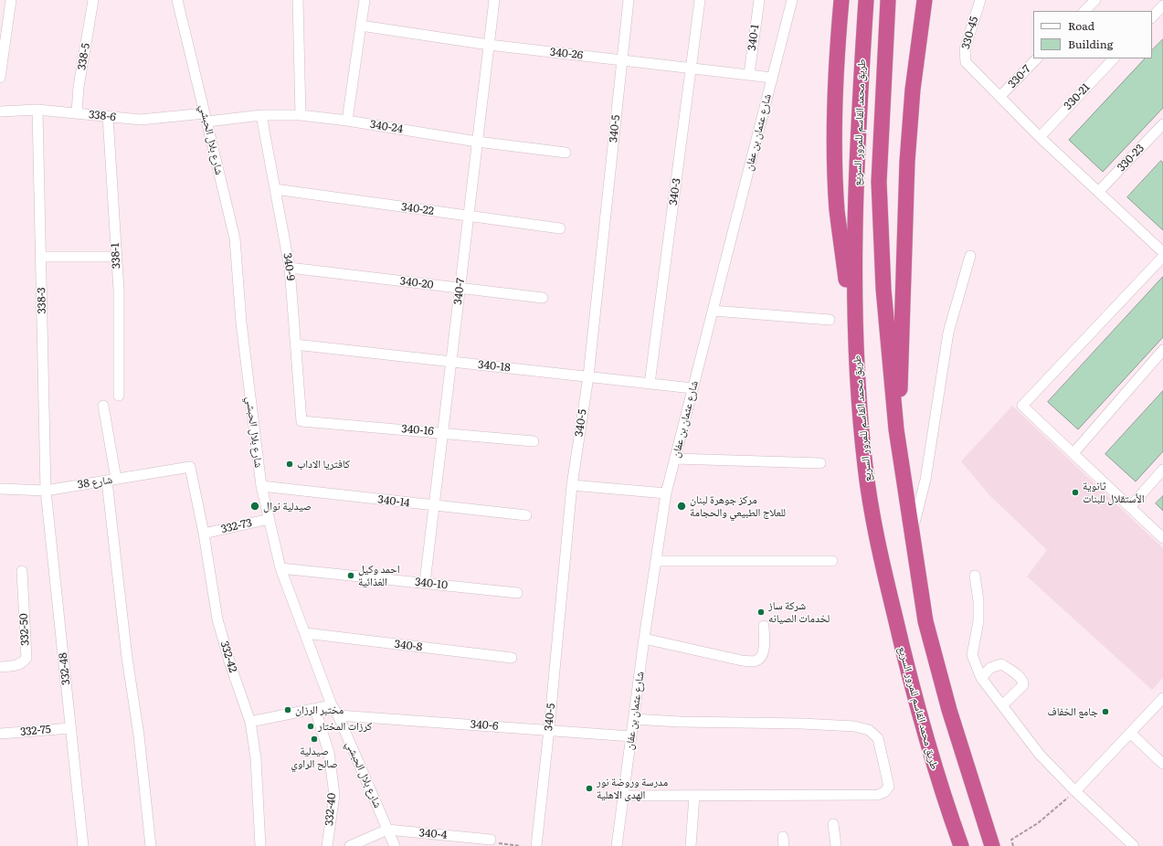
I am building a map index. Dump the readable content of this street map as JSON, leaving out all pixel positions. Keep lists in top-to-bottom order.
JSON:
{
  "streets": {
    "highway": ["طريق محمد القاسم للمرور السريع"],
    "street": [
      "330-45",
      "340-1",
      "340-26",
      "338-5",
      "330-7",
      "330-21",
      "338-6",
      "340-24",
      "340-5",
      "شارع عثمان بن عفان",
      "شارع بلال الحبشي",
      "330-23",
      "340-3",
      "340-22",
      "338-1",
      "340-9",
      "340-20",
      "340-7",
      "338-3",
      "340-18",
      "340-16",
      "شارع 38",
      "340-14",
      "332-73",
      "340-10",
      "332-50",
      "340-8",
      "332-42",
      "332-48",
      "340-6",
      "332-75",
      "332-40",
      "340-4"
    ]
  },
  "crossings": [
    ["330-45", "330-7"],
    ["330-45", "330-21"],
    ["330-45", "330-23"],
    ["340-1", "340-26"],
    ["340-26", "340-5"],
    ["340-26", "شارع عثمان بن عفان"],
    ["340-26", "340-3"],
    ["340-26", "340-7"],
    ["338-5", "338-6"],
    ["338-6", "340-24"],
    ["338-6", "شارع بلال الحبشي"],
    ["338-6", "338-1"],
    ["338-6", "338-3"],
    ["340-24", "شارع بلال الحبشي"],
    ["340-24", "340-9"],
    ["340-24", "340-7"],
    ["340-5", "340-18"],
    ["340-5", "340-6"],
    ["شارع عثمان بن عفان", "340-18"],
    ["شارع عثمان بن عفان", "340-6"],
    ["شارع بلال الحبشي", "340-14"],
    ["شارع بلال الحبشي", "332-73"],
    ["شارع بلال الحبشي", "340-10"],
    ["شارع بلال الحبشي", "340-8"],
    ["شارع بلال الحبشي", "340-6"],
    ["شارع بلال الحبشي", "340-4"],
    ["340-3", "340-18"],
    ["340-22", "340-9"],
    ["340-22", "340-7"],
    ["340-9", "340-20"],
    ["340-9", "340-18"],
    ["340-9", "340-16"],
    ["340-20", "340-7"],
    ["340-7", "340-18"],
    ["340-7", "340-16"],
    ["340-7", "340-14"],
    ["340-7", "340-10"],
    ["338-3", "شارع 38"],
    ["338-3", "332-48"],
    ["شارع 38", "332-42"],
    ["شارع 38", "332-48"],
    ["332-73", "332-42"],
    ["332-48", "332-75"]
  ],
  "places": [
    "كافتريا الاداب",
    "ثانوية الأستقلال للبنات",
    "صيدلية نوال",
    "مركز جوهرة لبنان للعلاج الطبيعي والحجامة",
    "احمد وكيل الغذائية",
    "شركة ساز لخدمات الصيانه",
    "مختبر الرزان",
    "جامع الخفاف",
    "كرزات المختار",
    "صيدلية صالح الراوي",
    "مدرسة وروضة نور الهدى الاهلية"
  ],
  "legend": ["Road", "Building"]
}
